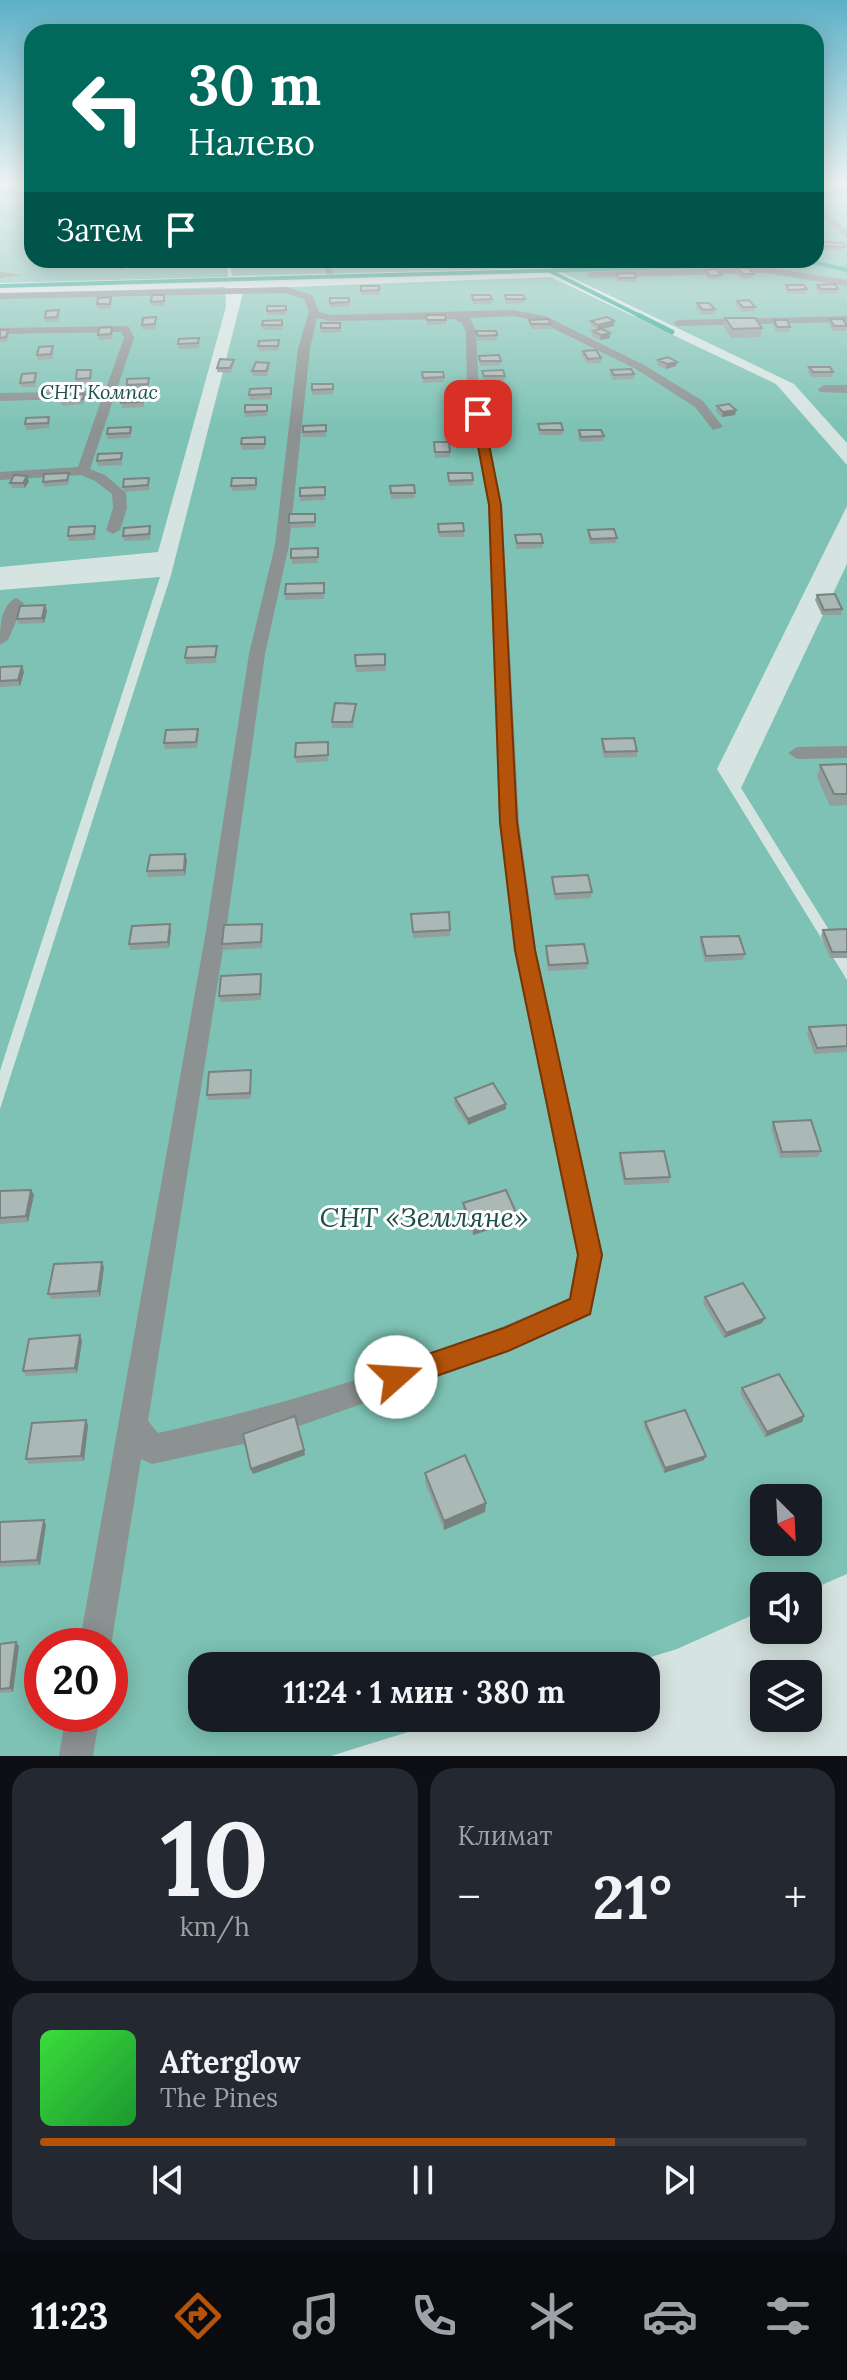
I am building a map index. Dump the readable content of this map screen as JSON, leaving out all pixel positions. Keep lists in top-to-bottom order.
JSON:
{
  "parks": ["СНТ Компас", "СНТ «Земляне»"],
  "north": "bottom right",
  "page": {
    "turn": ["30 m", "Налево"],
    "then": "Затем",
    "limit": "20",
    "trip": "11:24 · 1 мин · 380 m",
    "tile": [
      ["10", "km/h"],
      "Климат"
    ],
    "heat": ["−", "21°", "+"],
    "song": ["Afterglow", "The Pines"],
    "tabs": "11:23"
  }
}
